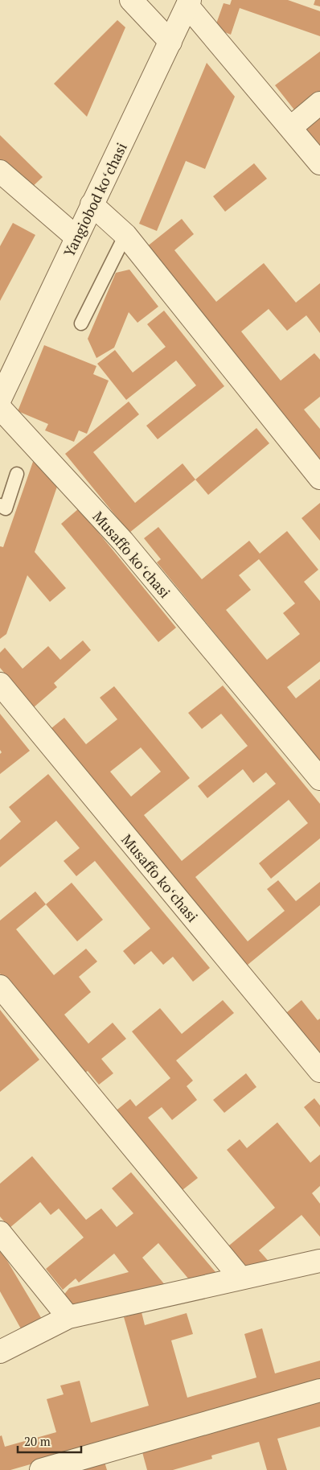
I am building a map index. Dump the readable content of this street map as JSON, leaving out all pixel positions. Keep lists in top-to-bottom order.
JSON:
{
  "streets": {
    "street": ["Yangiobod koʻchasi", "Musaffo koʻchasi"]
  },
  "scale_bar": "20 m"
}
